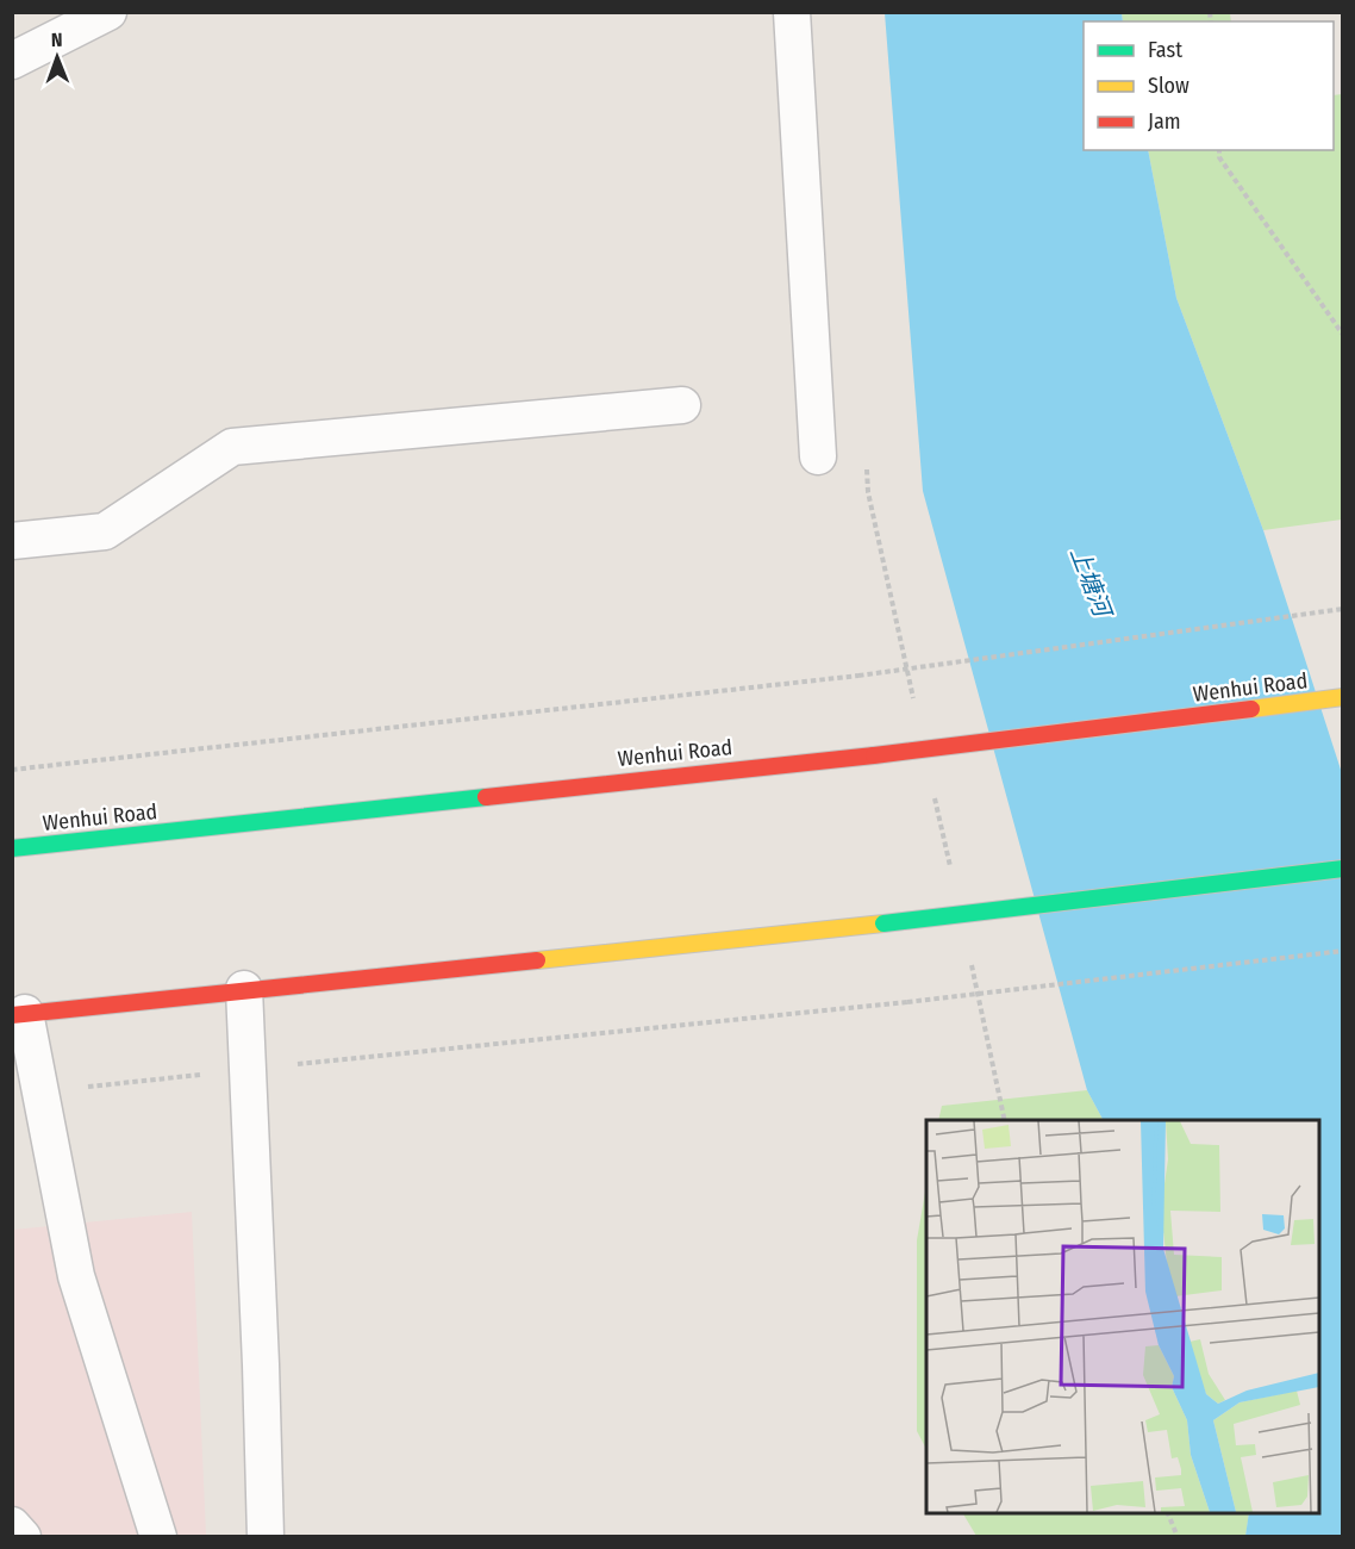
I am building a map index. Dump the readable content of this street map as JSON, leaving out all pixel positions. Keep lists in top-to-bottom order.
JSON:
{
  "streets": {
    "main road": ["Wenhui Road"]
  },
  "water": ["上塘河"],
  "legend": ["Fast", "Slow", "Jam"],
  "north": "top"
}
